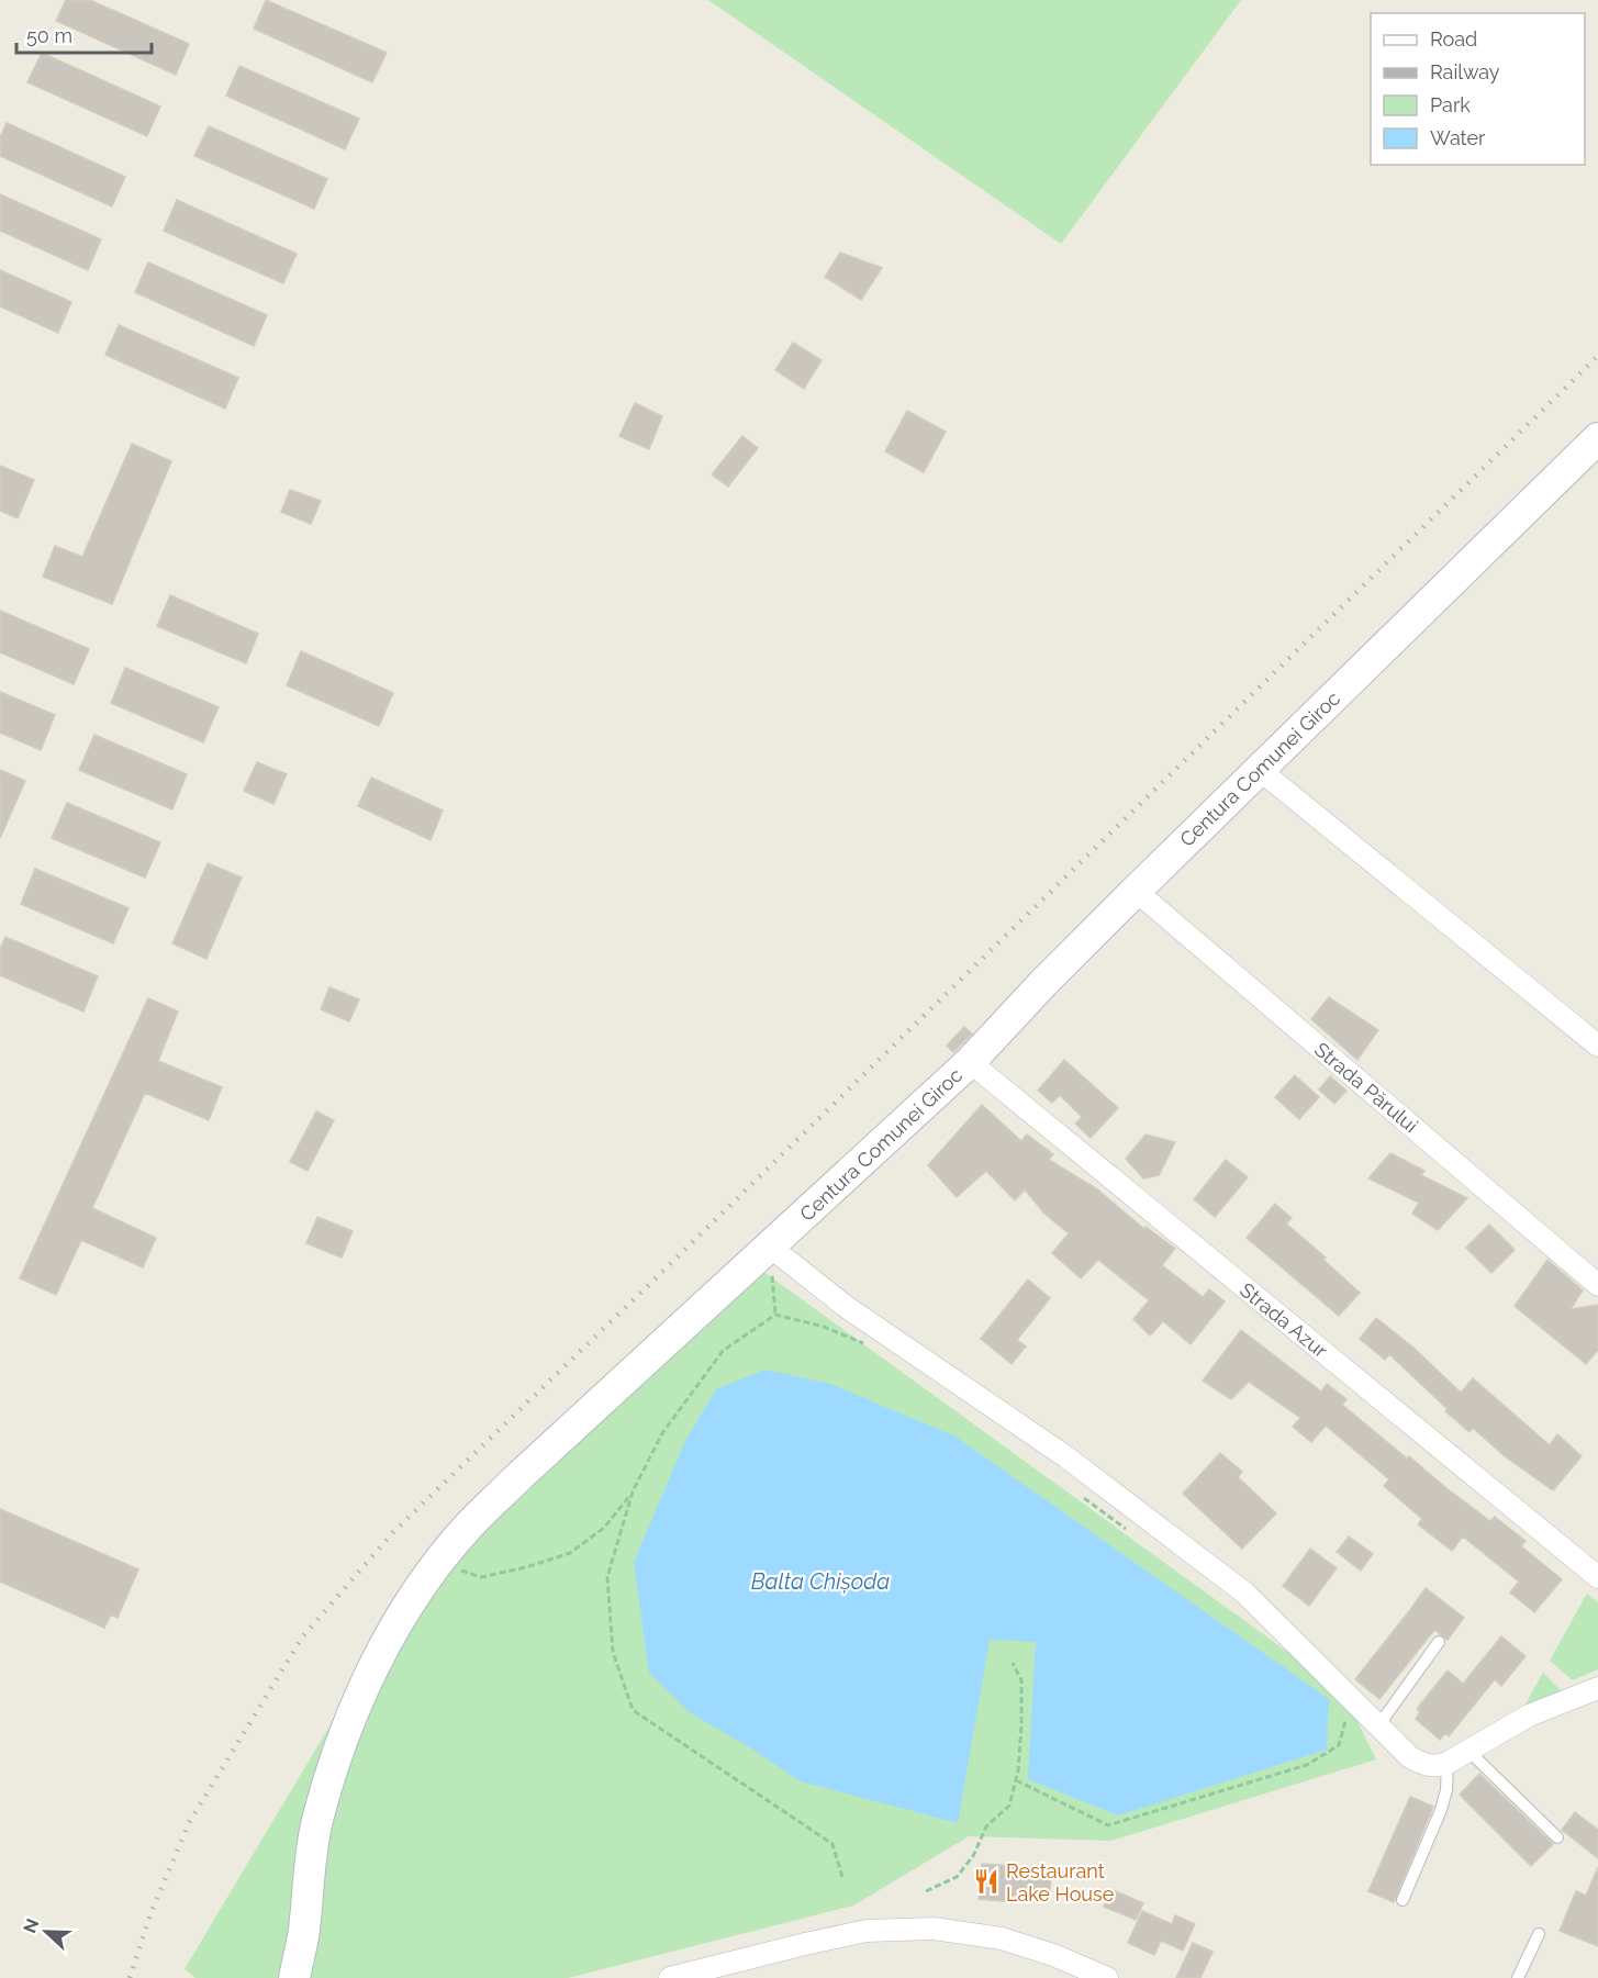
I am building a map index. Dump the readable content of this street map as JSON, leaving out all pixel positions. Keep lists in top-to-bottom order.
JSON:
{
  "streets": {
    "main road": ["Centura Comunei Giroc"],
    "street": ["Strada Părului", "Strada Azur"]
  },
  "crossings": [
    ["Centura Comunei Giroc", "Strada Părului"],
    ["Centura Comunei Giroc", "Strada Azur"]
  ],
  "water": ["Balta Chișoda"],
  "places": {
    "restaurant": ["Restaurant Lake House"]
  },
  "legend": [
    "Road",
    "Railway",
    "Park",
    "Water"
  ],
  "scale_bar": "50 m",
  "north": "left"
}
